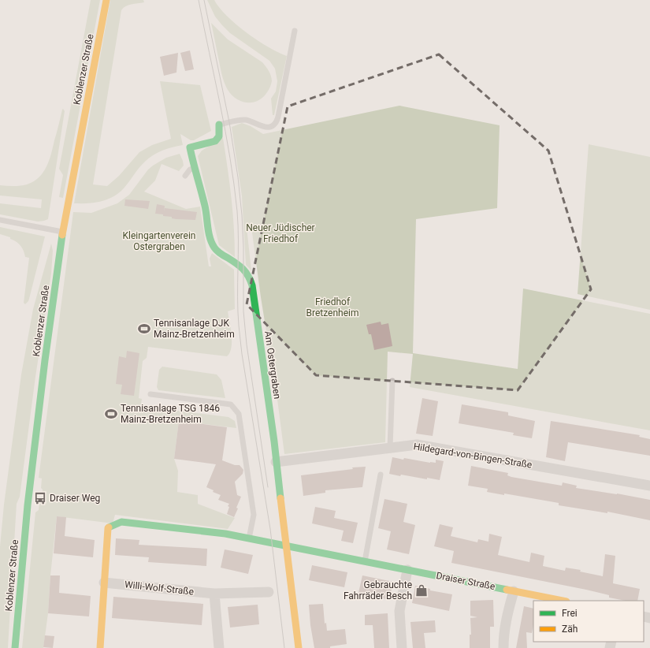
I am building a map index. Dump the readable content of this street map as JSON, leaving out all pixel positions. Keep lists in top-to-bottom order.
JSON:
{
  "streets": {
    "street": [
      "Koblenzer Straße",
      "Am Ostergraben",
      "Hildegard-von-Bingen-Straße",
      "Draiser Straße",
      "Willi-Wolf-Straße"
    ]
  },
  "crossings": [
    ["Am Ostergraben", "Hildegard-von-Bingen-Straße"],
    ["Am Ostergraben", "Draiser Straße"],
    ["Draiser Straße", "Willi-Wolf-Straße"]
  ],
  "parks": ["Neuer Jüdischer Friedhof", "Kleingartenverein Ostergraben", "Friedhof Bretzenheim"],
  "places": {
    "sports": ["Tennisanlage DJK Mainz-Bretzenheim", "Tennisanlage TSG 1846 Mainz-Bretzenheim"],
    "bus stop": ["Draiser Weg"],
    "shop": ["Gebrauchte Fahrräder Besch"]
  },
  "legend": ["Frei", "Zäh"]
}
